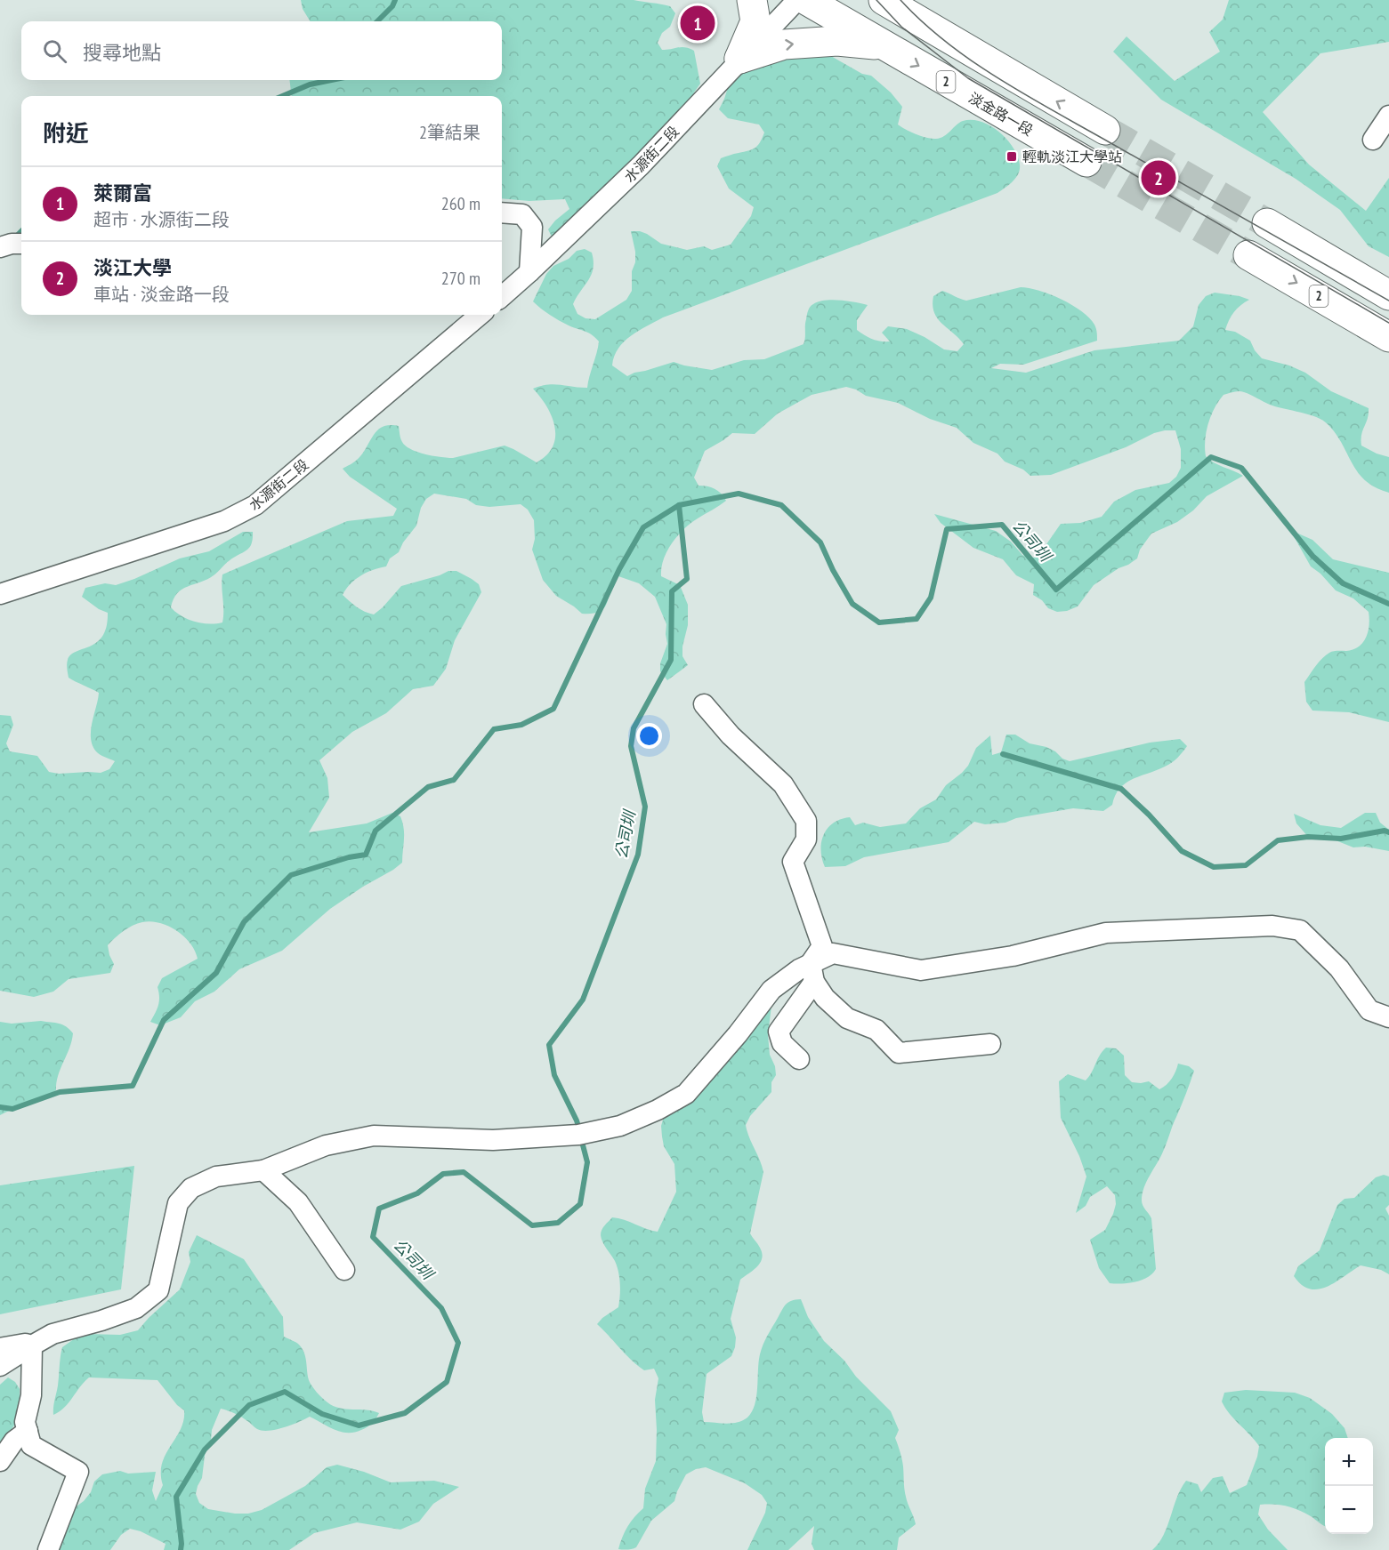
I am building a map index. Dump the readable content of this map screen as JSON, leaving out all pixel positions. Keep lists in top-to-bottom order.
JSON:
{
  "streets": {
    "main road": ["2", "淡金路一段"],
    "street": ["水源街二段"]
  },
  "water": ["公司圳"],
  "places": {
    "transit": ["輕軌淡江大學站"]
  },
  "page": {
    "pins": ["1", "2"],
    "search": "搜尋地點",
    "heading": ["附近", "2筆結果"],
    "list": [
      {
        "mark": "1",
        "name": "萊爾富",
        "note": "超市 · 水源街二段",
        "value": "260 m"
      },
      {
        "mark": "2",
        "name": "淡江大學",
        "note": "車站 · 淡金路一段",
        "value": "270 m"
      }
    ],
    "map_buttons": ["+", "−"]
  }
}
